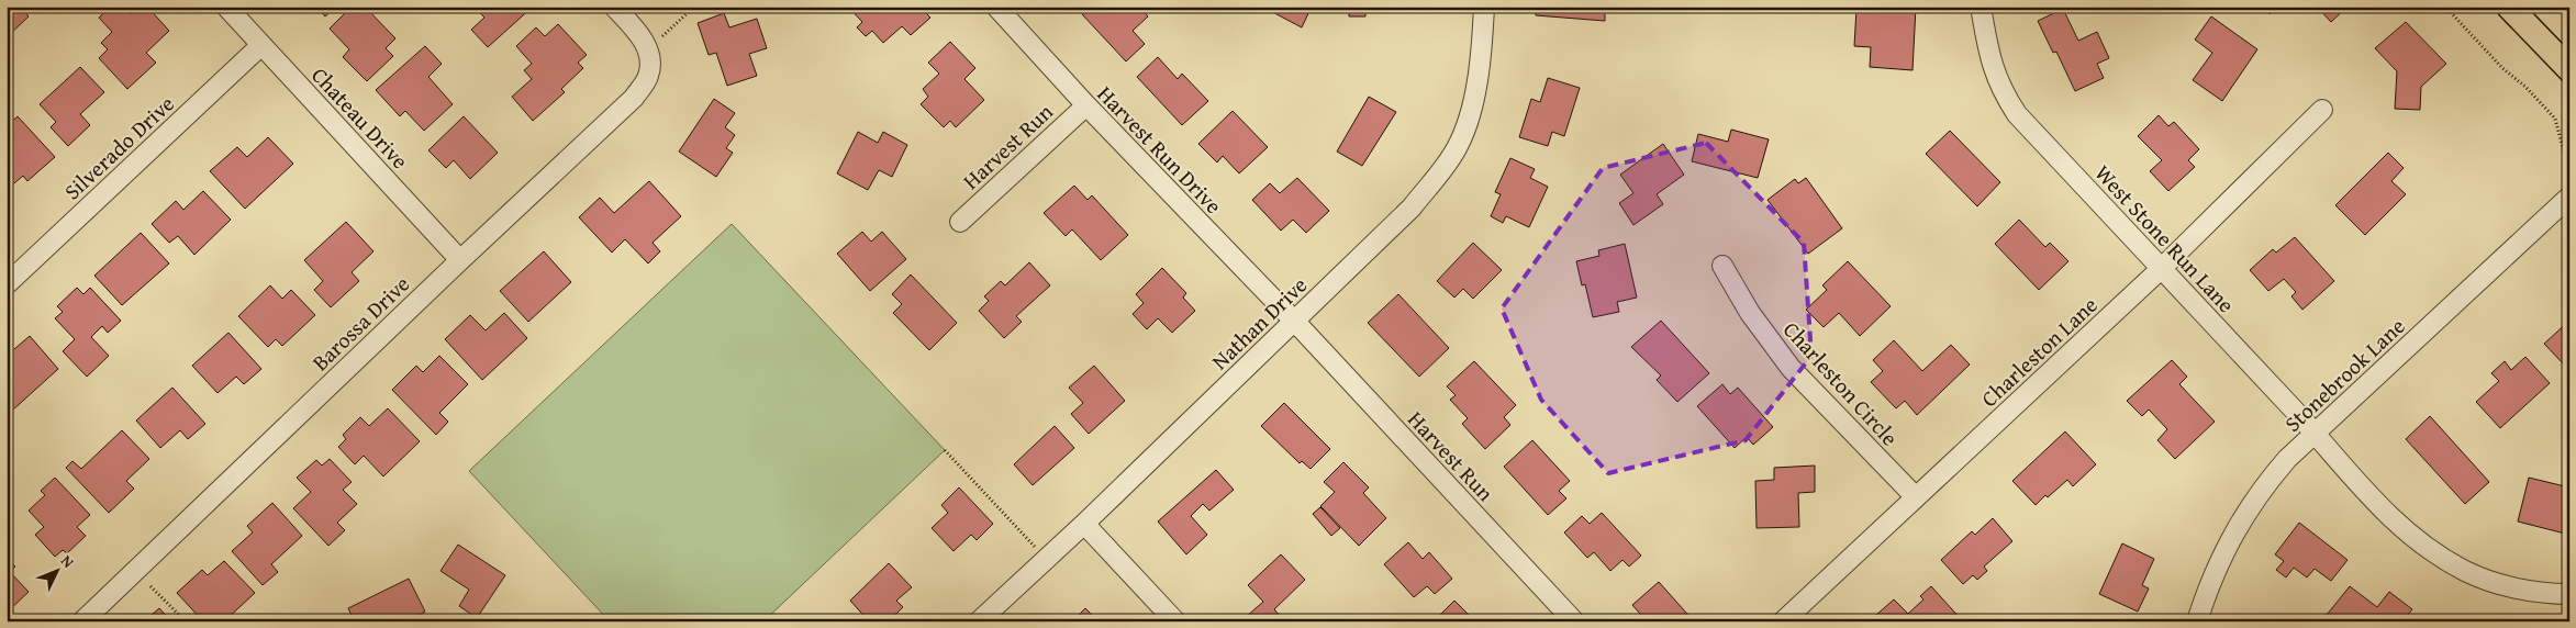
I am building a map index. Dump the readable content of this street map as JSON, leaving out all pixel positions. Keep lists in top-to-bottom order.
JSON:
{
  "streets": {
    "street": [
      "Chateau Drive",
      "Harvest Run",
      "Silverado Drive",
      "Harvest Run Drive",
      "West Stone Run Lane",
      "Barossa Drive",
      "Nathan Drive",
      "Charleston Lane",
      "Stonebrook Lane",
      "Charleston Circle"
    ]
  },
  "crossings": [
    ["Chateau Drive", "Silverado Drive"],
    ["Chateau Drive", "Barossa Drive"],
    ["Harvest Run", "Harvest Run Drive"],
    ["Harvest Run", "Nathan Drive"],
    ["Harvest Run Drive", "Nathan Drive"],
    ["West Stone Run Lane", "Charleston Lane"],
    ["West Stone Run Lane", "Stonebrook Lane"],
    ["Charleston Lane", "Charleston Circle"]
  ],
  "north": "top right"
}
